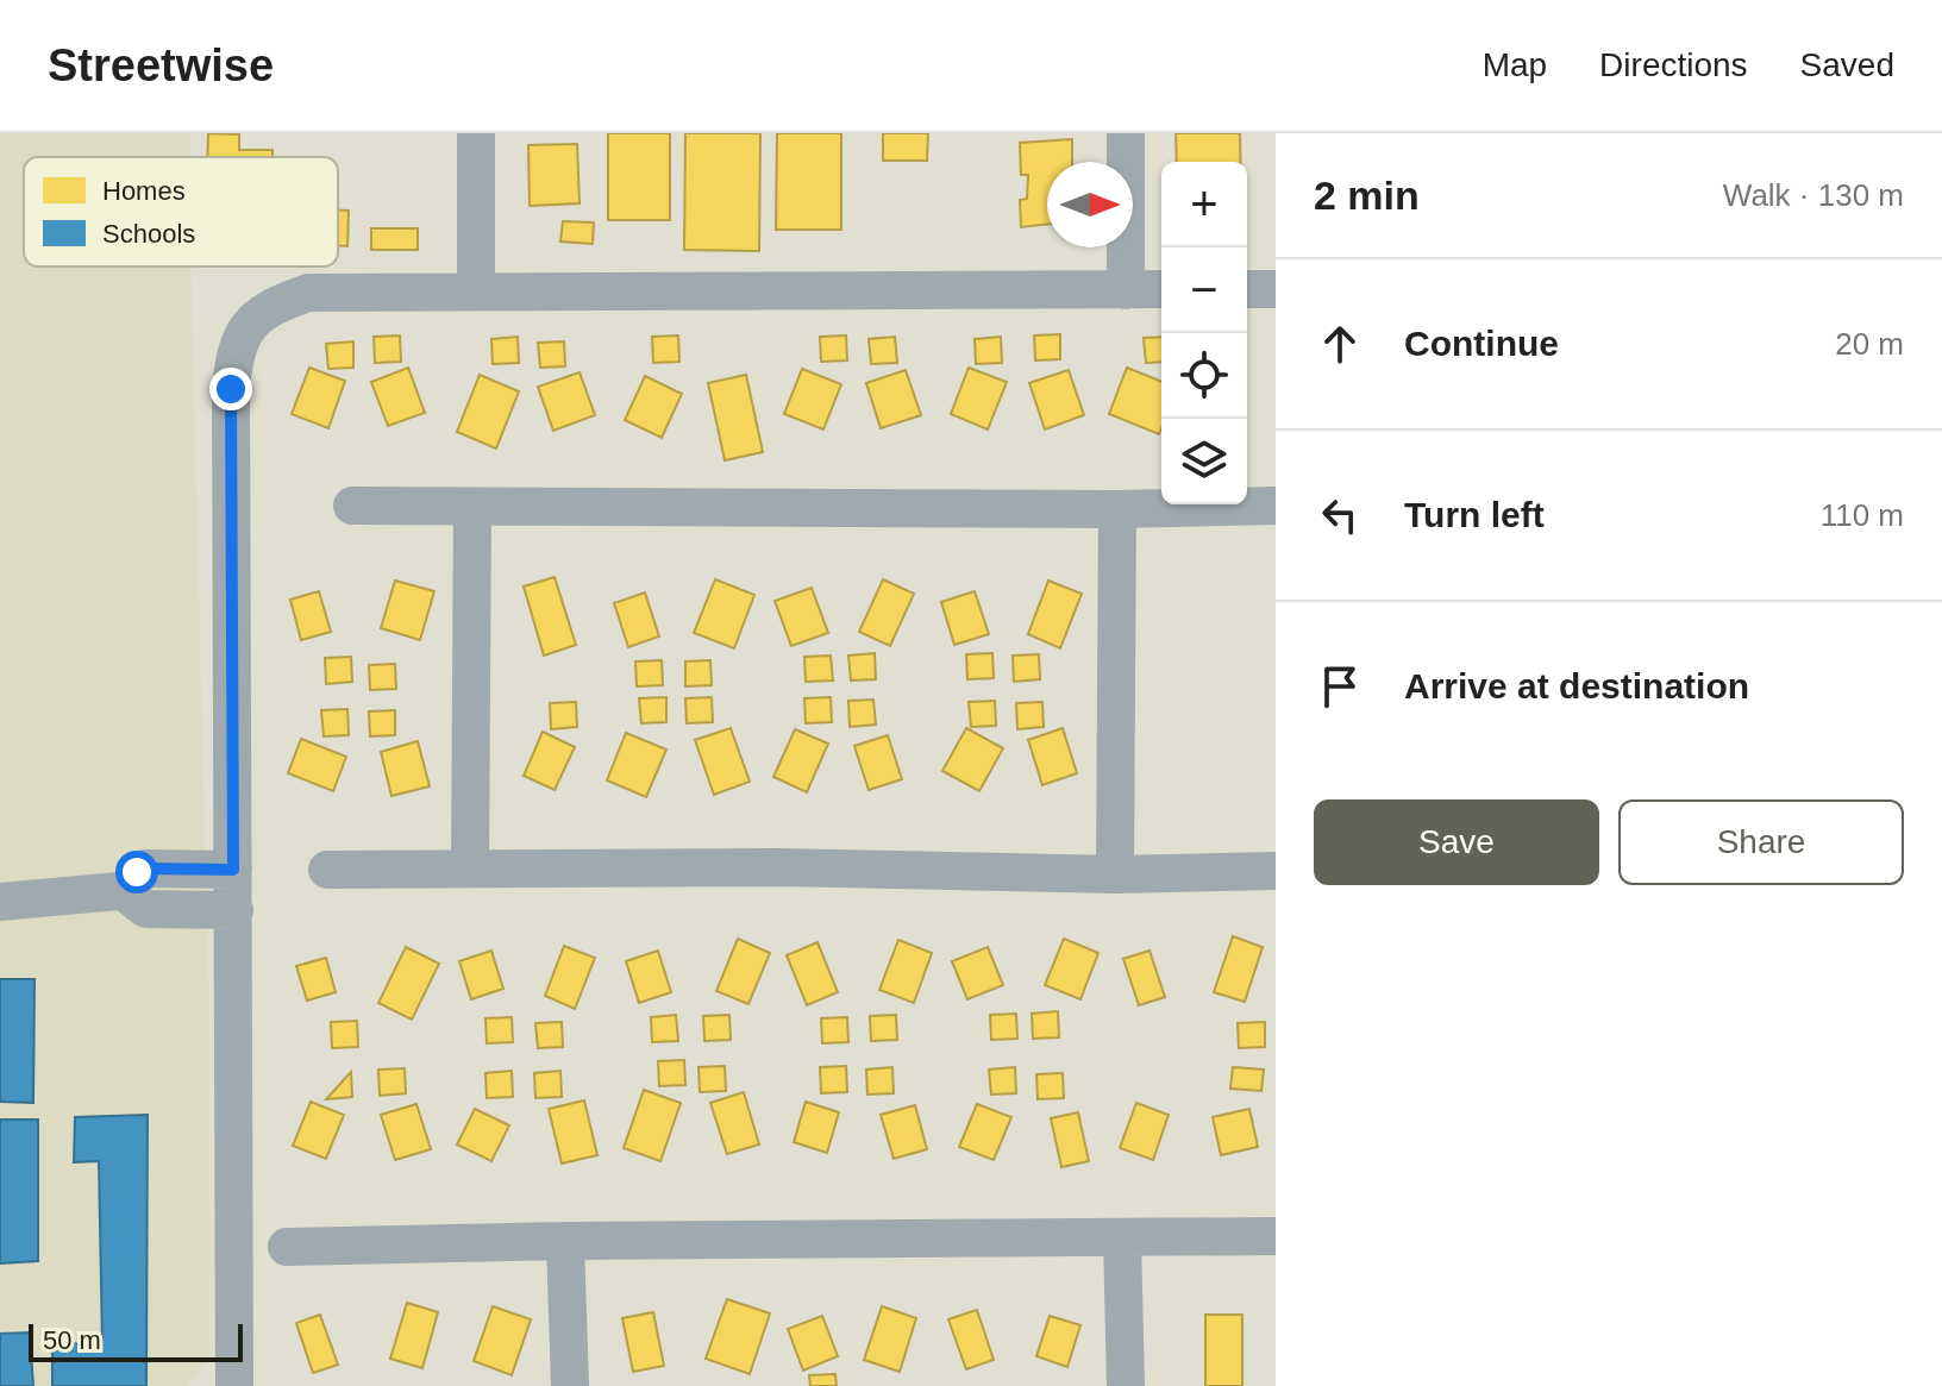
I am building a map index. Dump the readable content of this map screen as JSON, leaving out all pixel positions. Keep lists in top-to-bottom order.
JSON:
{
  "legend": ["Homes", "Schools"],
  "scale_bar": "50 m",
  "north": "right",
  "page": {
    "header": "Streetwise",
    "nav": ["Map", "Directions", "Saved"],
    "heading": ["2 min", "Walk · 130 m"],
    "map_buttons": ["+", "−"],
    "list": [
      ["Continue", "20 m"],
      ["Turn left", "110 m"],
      "Arrive at destination"
    ],
    "buttons": ["Save", "Share"],
    "scale": "50 m"
  }
}
